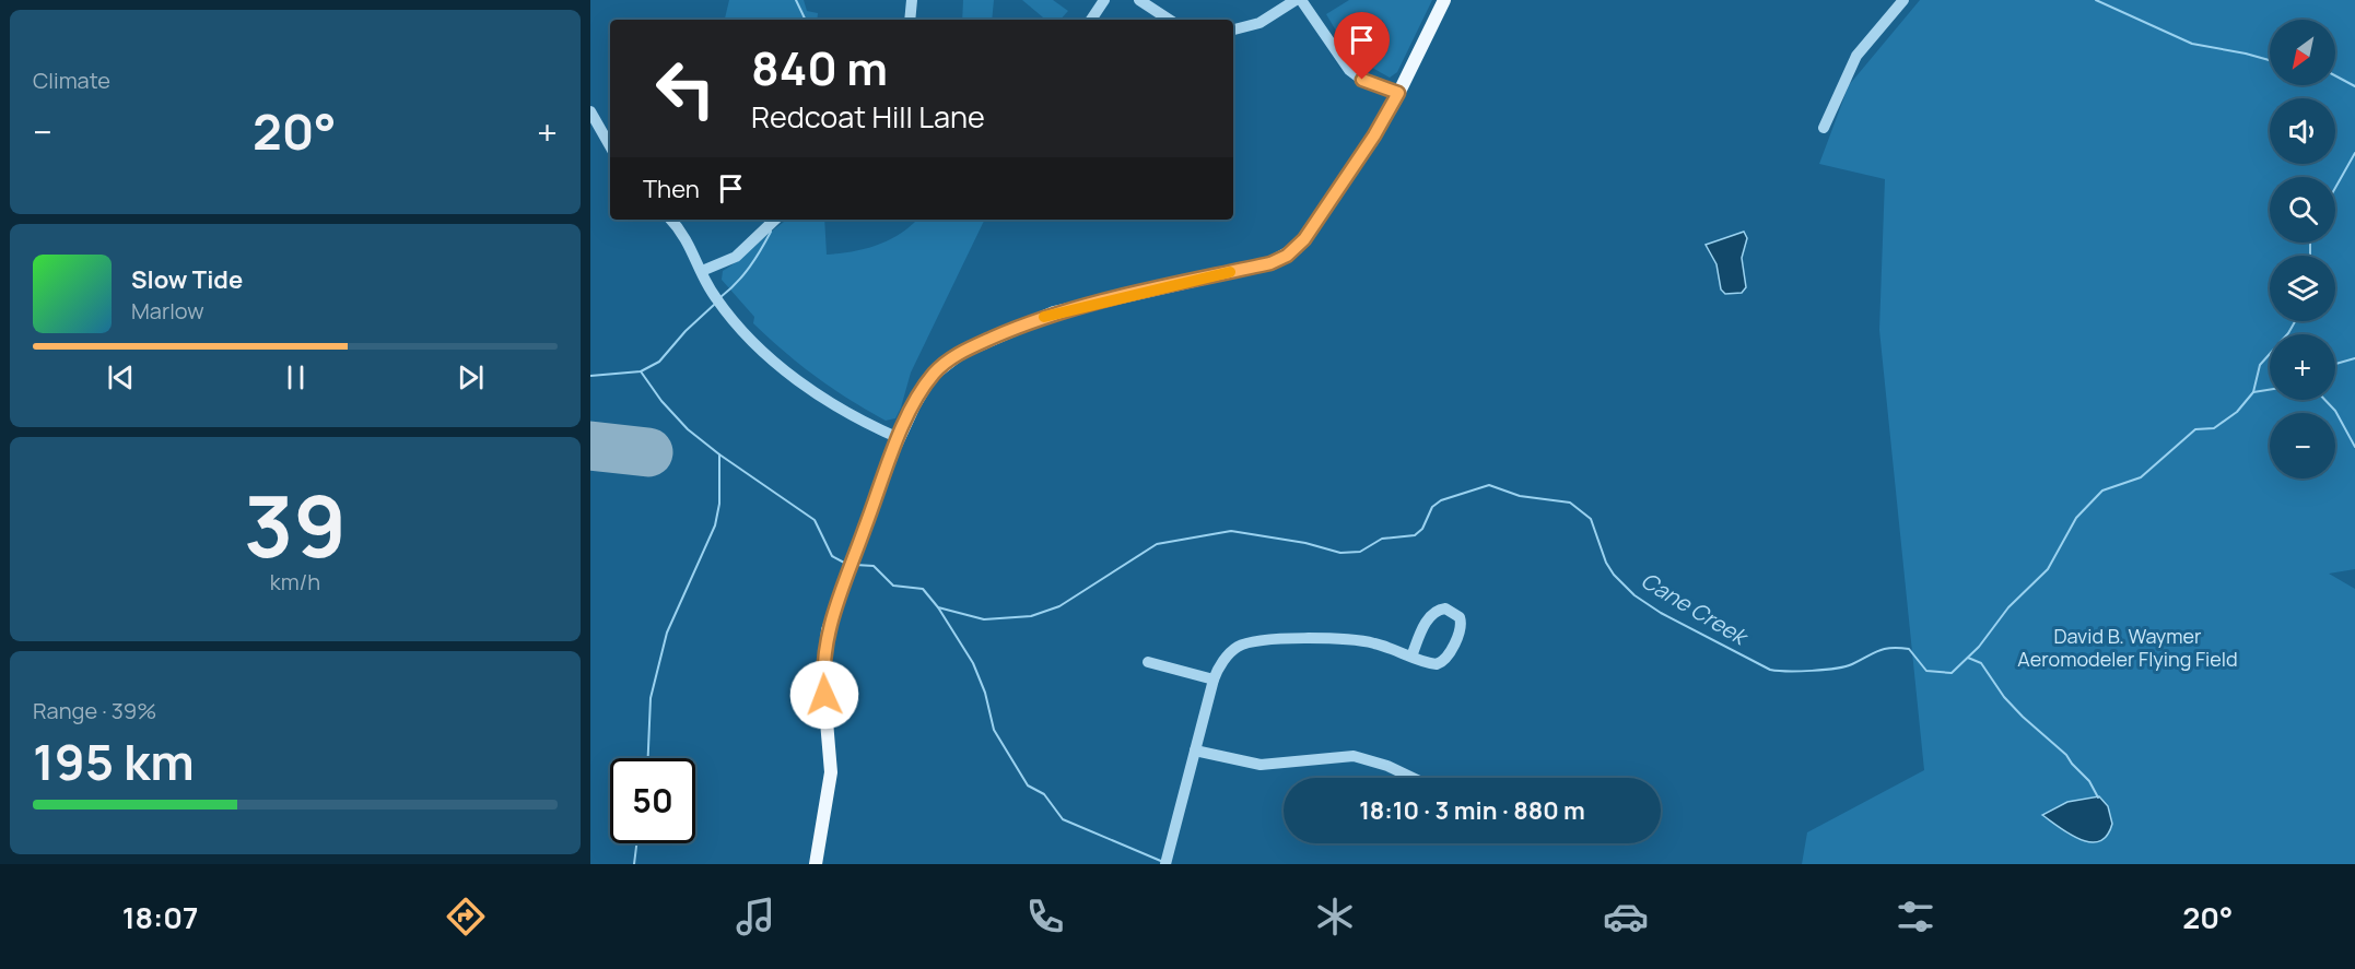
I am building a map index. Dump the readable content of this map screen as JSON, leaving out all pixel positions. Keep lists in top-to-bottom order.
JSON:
{
  "water": ["Cane Creek"],
  "parks": ["David B. Waymer Aeromodeler Flying Field"],
  "north": "bottom left",
  "page": {
    "tile": [
      "Climate",
      ["39", "km/h"],
      ["Range · 39%", "195 km"]
    ],
    "map_buttons": ["+", "−"],
    "turn": ["840 m", "Redcoat Hill Lane"],
    "heat": ["−", "20°", "+"],
    "then": "Then",
    "song": ["Slow Tide", "Marlow"],
    "limit": "50",
    "trip": "18:10 · 3 min · 880 m",
    "tabs": ["18:07", "20°"]
  }
}
